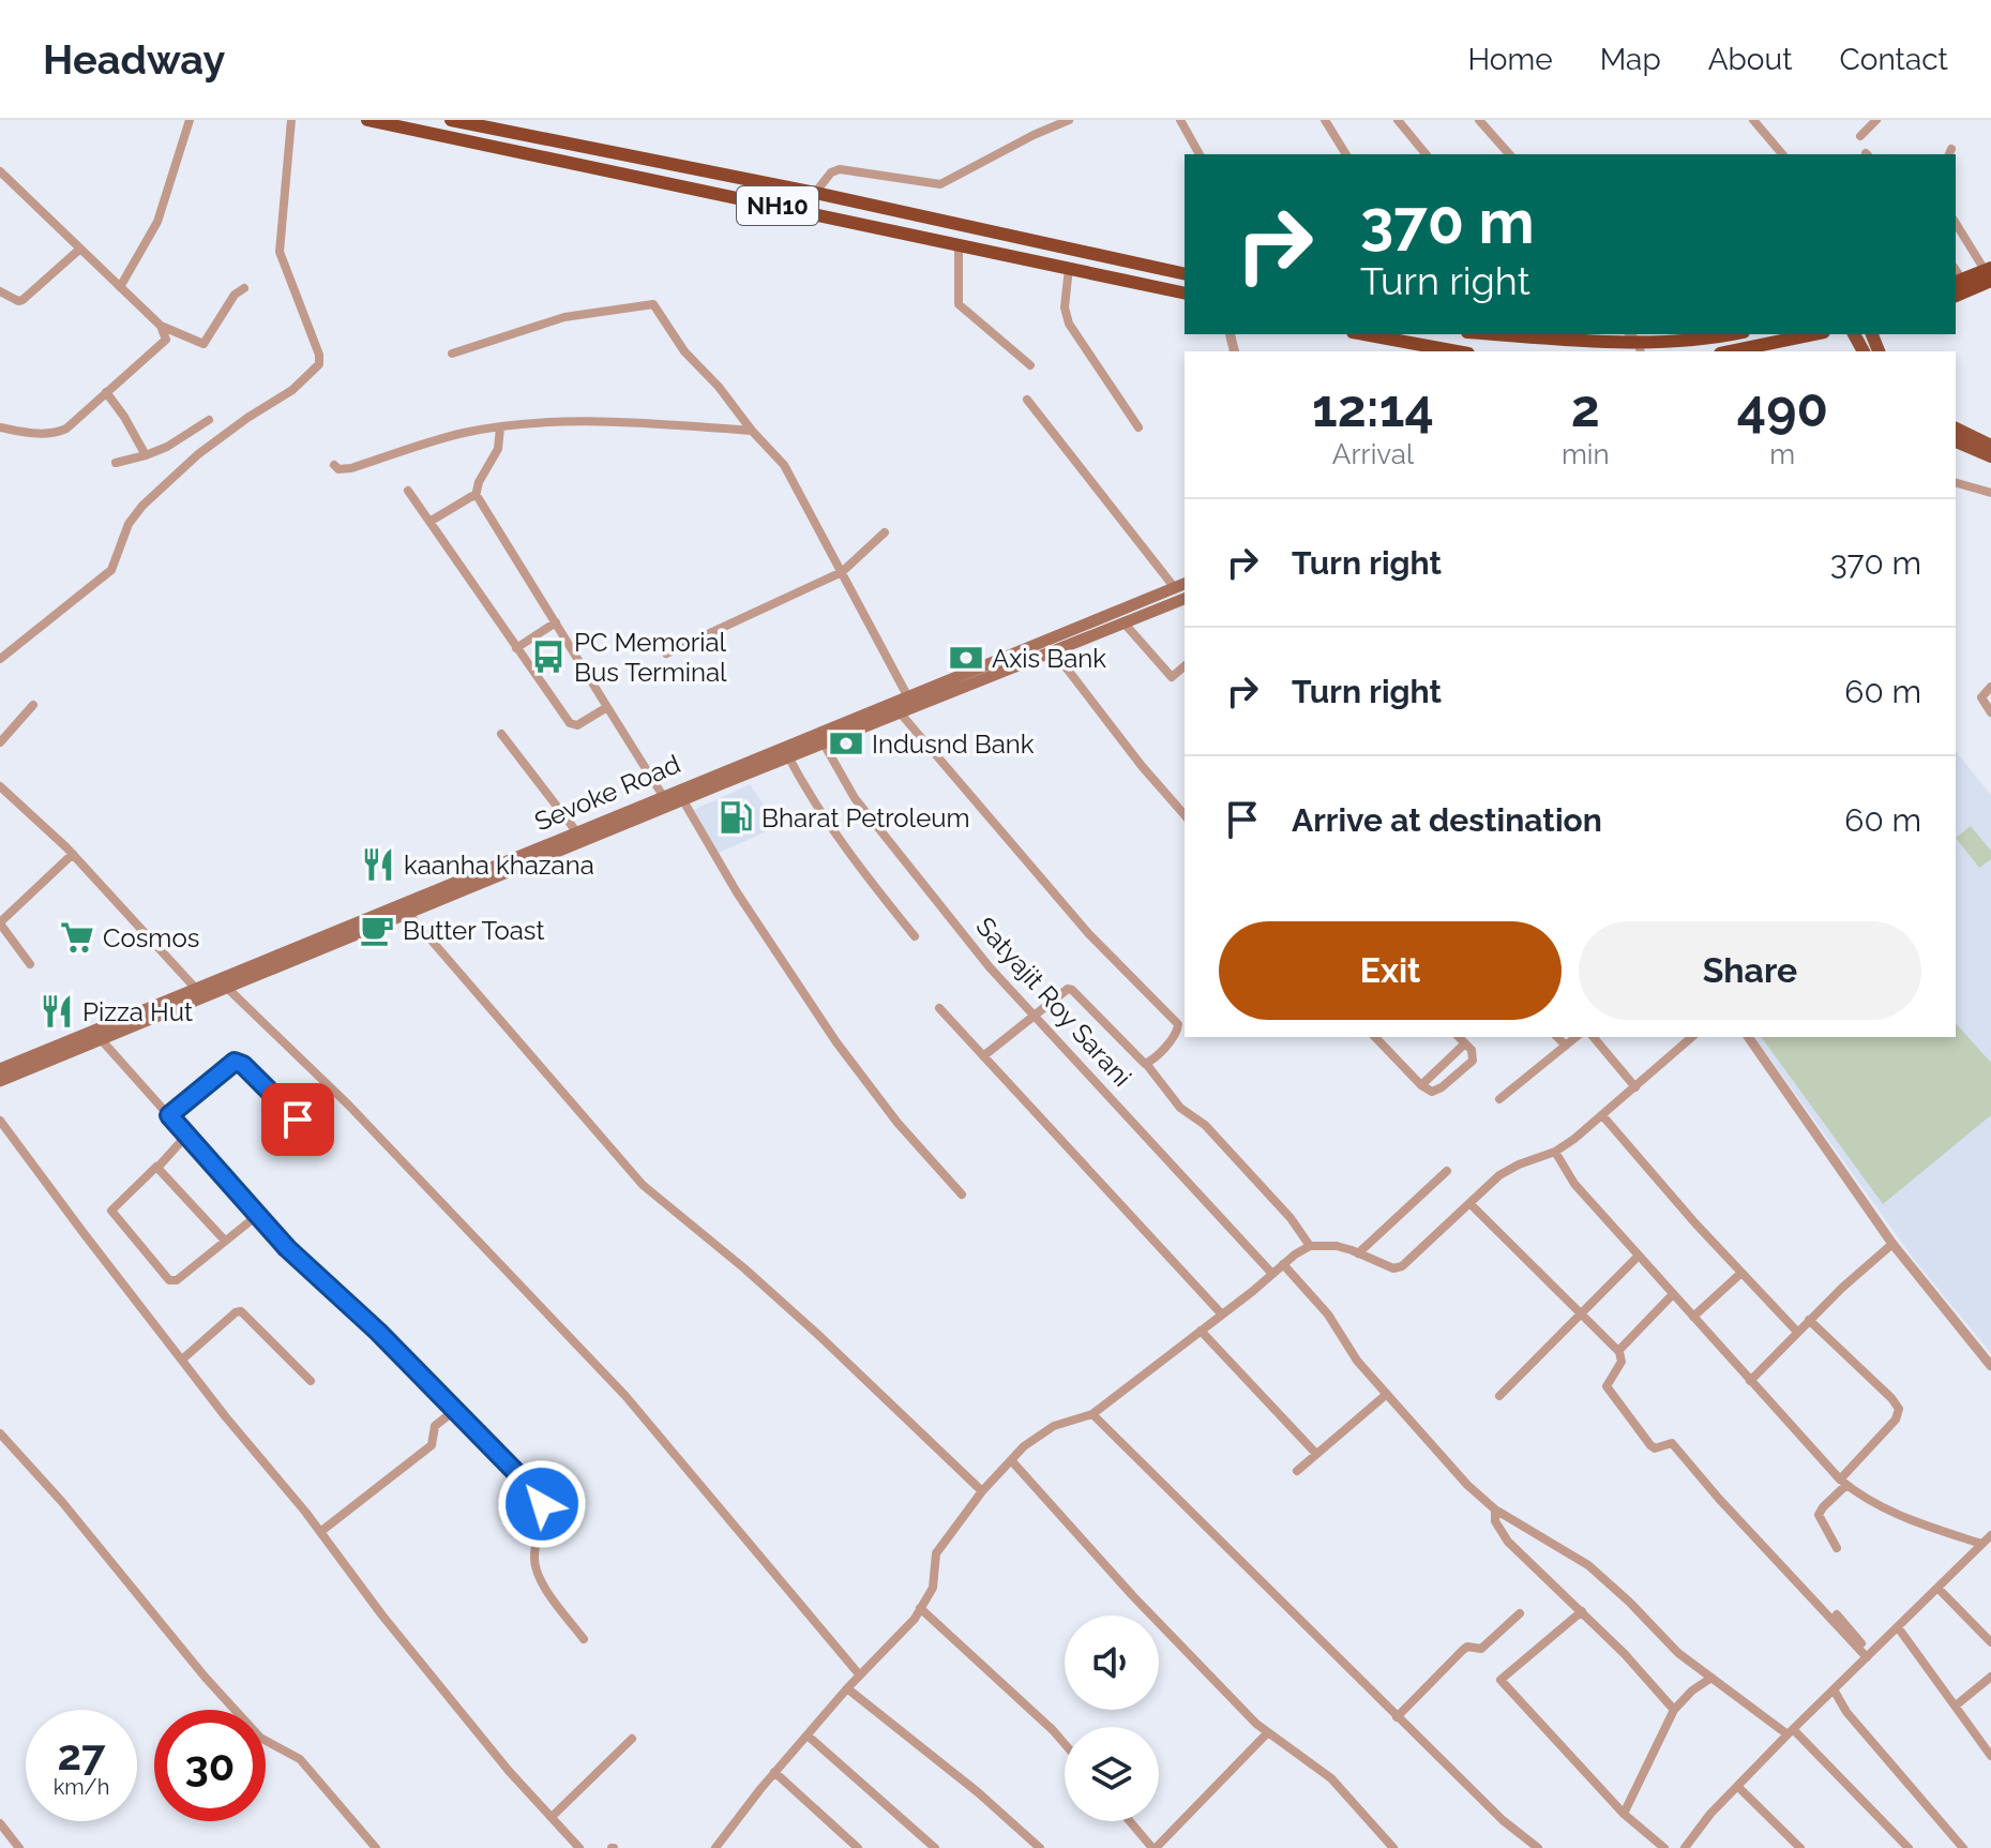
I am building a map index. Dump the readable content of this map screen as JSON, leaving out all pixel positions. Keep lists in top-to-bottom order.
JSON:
{
  "streets": {
    "highway": ["NH10"],
    "main road": ["Sevoke Road"],
    "street": ["Satyajit Roy Sarani"]
  },
  "crossings": [
    ["Sevoke Road", "Satyajit Roy Sarani"]
  ],
  "places": {
    "bus stop": ["PC Memorial Bus Terminal"],
    "bank": ["Axis Bank", "Indusnd Bank"],
    "fuel station": ["Bharat Petroleum"],
    "restaurant": ["kaanha khazana", "Pizza Hut"],
    "cafe": ["Butter Toast"],
    "supermarket": ["Cosmos"]
  },
  "page": {
    "header": "Headway",
    "nav": [
      "Home",
      "Map",
      "About",
      "Contact"
    ],
    "turn": ["370 m", "Turn right"],
    "eta": [
      "12:14",
      "Arrival",
      "2",
      "min",
      "490",
      "m"
    ],
    "list": [
      {
        "name": "Turn right",
        "value": "370 m"
      },
      {
        "name": "Turn right",
        "value": "60 m"
      },
      {
        "name": "Arrive at destination",
        "value": "60 m"
      }
    ],
    "buttons": ["Exit", "Share"],
    "speed": "27 km/h",
    "limit": "30"
  }
}
